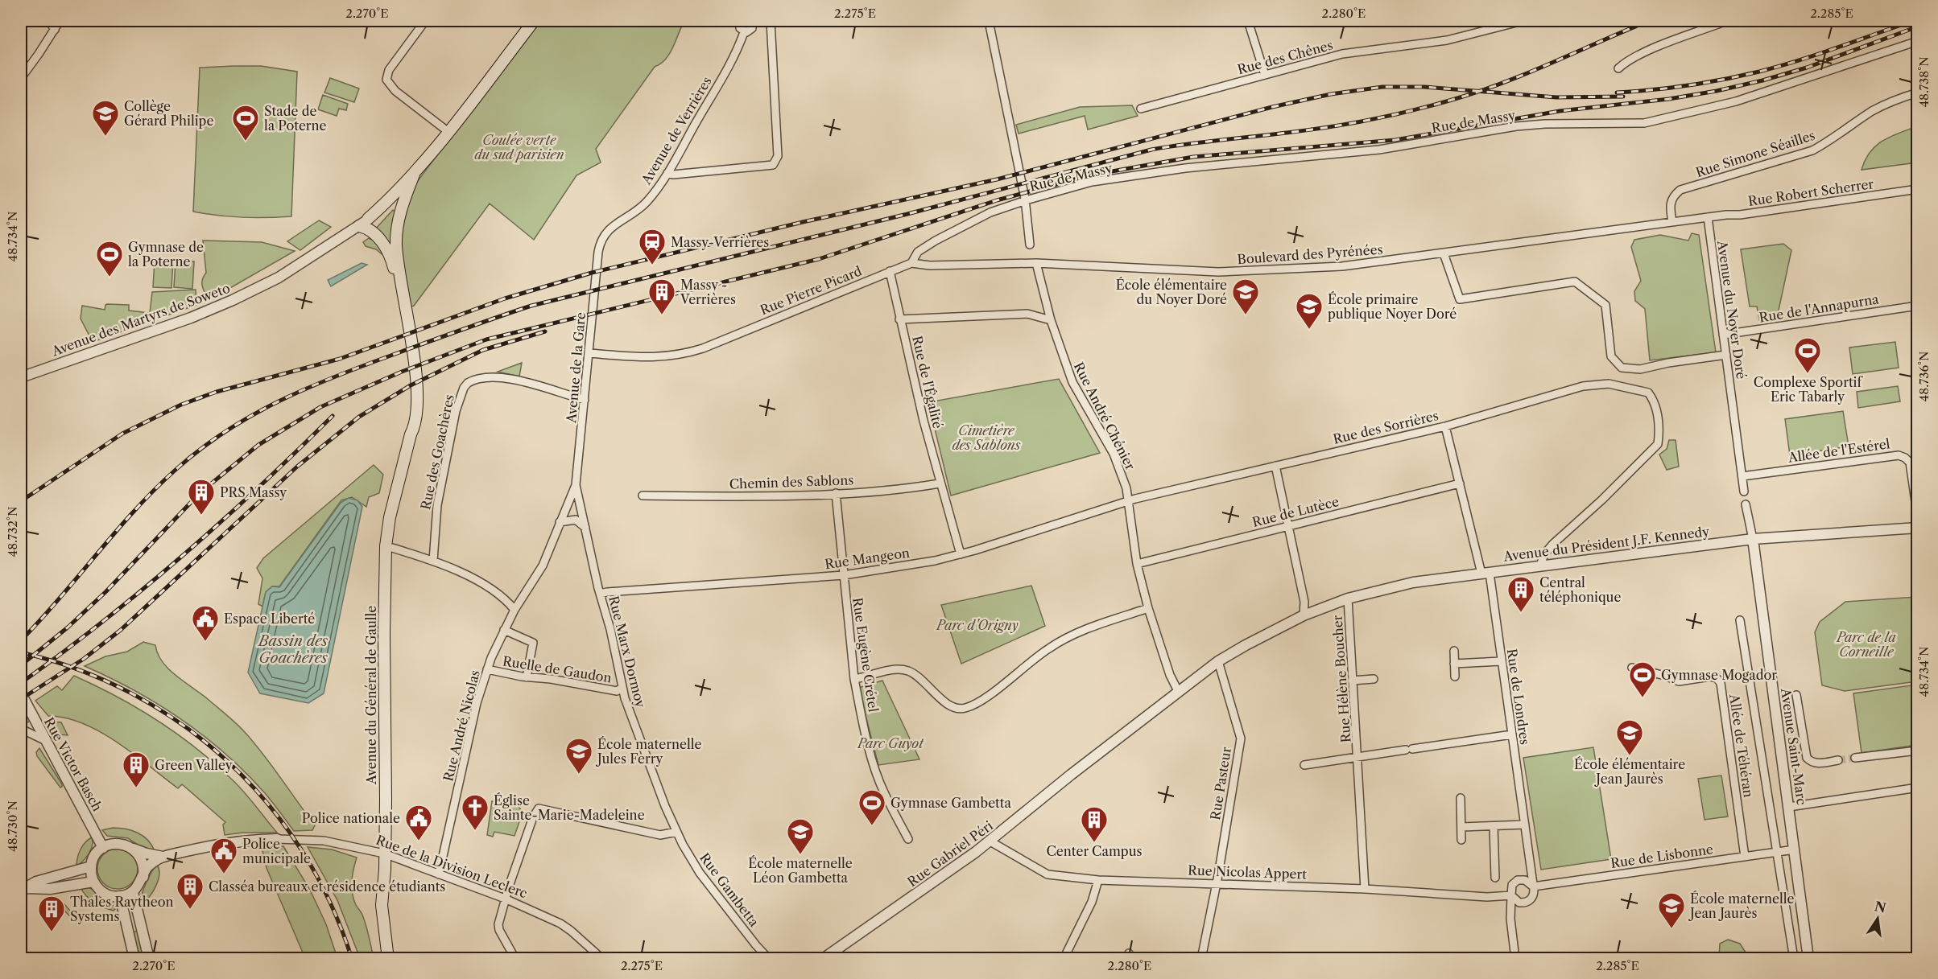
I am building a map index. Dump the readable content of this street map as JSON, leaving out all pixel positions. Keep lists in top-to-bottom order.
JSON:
{
  "streets": {
    "main road": ["Avenue des Martyrs de Soweto", "Avenue du Général de Gaulle"],
    "street": [
      "Rue des Chênes",
      "Rue de Massy",
      "Avenue de Verrières",
      "Rue Simone Séailles",
      "Rue Robert Scherrer",
      "Boulevard des Pyrénées",
      "Rue Pierre Picard",
      "Rue de l'Annapurna",
      "Avenue du Noyer Doré",
      "Avenue de la Gare",
      "Rue de l'Égalité",
      "Rue André Chénier",
      "Rue des Sorrières",
      "Allée de l'Estérel",
      "Rue des Goachères",
      "Chemin des Sablons",
      "Rue de Lutèce",
      "Avenue du Président J.F. Kennedy",
      "Rue Mangeon",
      "Rue Marx Dormoy",
      "Rue Eugène Crétel",
      "Ruelle de Gaudon",
      "Rue Hélène Boucher",
      "Rue de Londres",
      "Rue André Nicolas",
      "Allée de Téhéran",
      "Avenue Saint-Marc",
      "Rue Victor Basch",
      "Rue Pasteur",
      "Rue Gabriel Péri",
      "Rue de Lisbonne",
      "Rue de la Division Leclerc",
      "Rue Nicolas Appert",
      "Rue Gambetta"
    ]
  },
  "crossings": [
    ["Rue de Massy", "Rue Pierre Picard"],
    ["Avenue de Verrières", "Avenue de la Gare"],
    ["Rue Simone Séailles", "Boulevard des Pyrénées"],
    ["Rue Robert Scherrer", "Boulevard des Pyrénées"],
    ["Rue Robert Scherrer", "Avenue du Noyer Doré"],
    ["Boulevard des Pyrénées", "Rue Pierre Picard"],
    ["Boulevard des Pyrénées", "Avenue du Noyer Doré"],
    ["Boulevard des Pyrénées", "Rue André Chénier"],
    ["Rue Pierre Picard", "Avenue de la Gare"],
    ["Rue Pierre Picard", "Rue de l'Égalité"],
    ["Rue de l'Annapurna", "Avenue du Noyer Doré"],
    ["Avenue du Noyer Doré", "Allée de l'Estérel"],
    ["Avenue des Martyrs de Soweto", "Avenue du Général de Gaulle"],
    ["Avenue de la Gare", "Rue des Goachères"],
    ["Avenue de la Gare", "Rue Marx Dormoy"],
    ["Avenue de la Gare", "Rue André Nicolas"],
    ["Rue de l'Égalité", "Chemin des Sablons"],
    ["Rue de l'Égalité", "Rue Mangeon"],
    ["Rue André Chénier", "Rue des Sorrières"],
    ["Rue André Chénier", "Rue de Lutèce"],
    ["Rue André Chénier", "Rue Mangeon"],
    ["Rue André Chénier", "Rue Gabriel Péri"],
    ["Rue des Sorrières", "Avenue du Président J.F. Kennedy"],
    ["Rue des Sorrières", "Rue Mangeon"],
    ["Rue des Sorrières", "Rue de Londres"],
    ["Chemin des Sablons", "Rue Eugène Crétel"],
    ["Rue de Lutèce", "Rue de Londres"],
    ["Avenue du Président J.F. Kennedy", "Rue Hélène Boucher"],
    ["Avenue du Président J.F. Kennedy", "Rue de Londres"],
    ["Avenue du Président J.F. Kennedy", "Avenue Saint-Marc"],
    ["Avenue du Président J.F. Kennedy", "Rue Pasteur"],
    ["Avenue du Président J.F. Kennedy", "Rue Gabriel Péri"],
    ["Rue Mangeon", "Rue Marx Dormoy"],
    ["Rue Mangeon", "Rue Eugène Crétel"],
    ["Rue Marx Dormoy", "Ruelle de Gaudon"],
    ["Rue Marx Dormoy", "Rue André Nicolas"],
    ["Rue Marx Dormoy", "Rue Gambetta"],
    ["Ruelle de Gaudon", "Rue André Nicolas"],
    ["Rue Hélène Boucher", "Rue de Londres"],
    ["Rue Hélène Boucher", "Rue Nicolas Appert"],
    ["Avenue du Général de Gaulle", "Rue de la Division Leclerc"],
    ["Rue de Londres", "Rue de Lisbonne"],
    ["Rue de Londres", "Rue Nicolas Appert"],
    ["Rue André Nicolas", "Rue de la Division Leclerc"],
    ["Allée de Téhéran", "Rue de Lisbonne"],
    ["Avenue Saint-Marc", "Rue de Lisbonne"],
    ["Rue Victor Basch", "Rue de la Division Leclerc"],
    ["Rue Pasteur", "Rue Gabriel Péri"],
    ["Rue Pasteur", "Rue Nicolas Appert"],
    ["Rue Gabriel Péri", "Rue Nicolas Appert"],
    ["Rue de Lisbonne", "Rue Nicolas Appert"]
  ],
  "water": ["Bassin des Goachères"],
  "parks": [
    "Coulée verte du sud parisien",
    "Cimetière des Sablons",
    "Parc d'Origny",
    "Parc de la Corneille",
    "Parc Guyot"
  ],
  "places": {
    "school or university": [
      "Collège Gérard Philipe",
      "École élémentaire du Noyer Doré",
      "École primaire publique Noyer Doré",
      "École élémentaire Jean Jaurès",
      "École maternelle Jules Ferry",
      "École maternelle Léon Gambetta",
      "École maternelle Jean Jaurès"
    ],
    "sports": [
      "Stade de la Poterne",
      "Gymnase de la Poterne",
      "Complexe Sportif Eric Tabarly",
      "Gymnase Mogador",
      "Gymnase Gambetta"
    ],
    "station": ["Massy-Verrières"],
    "building": [
      "Massy - Verrières",
      "PRS Massy",
      "Central téléphonique",
      "Green Valley",
      "Center Campus",
      "Classéa bureaux et résidence étudiants",
      "Thales Raytheon Systems"
    ],
    "public building": ["Espace Liberté", "Police nationale", "Police municipale"],
    "church": ["Église Sainte-Marie-Madeleine"]
  },
  "north": "top",
  "coordinates": [
    "2.270°E",
    "2.275°E",
    "2.280°E",
    "2.285°E",
    "48.738°N",
    "48.734°N",
    "48.736°N",
    "48.732°N",
    "48.730°N"
  ]
}
